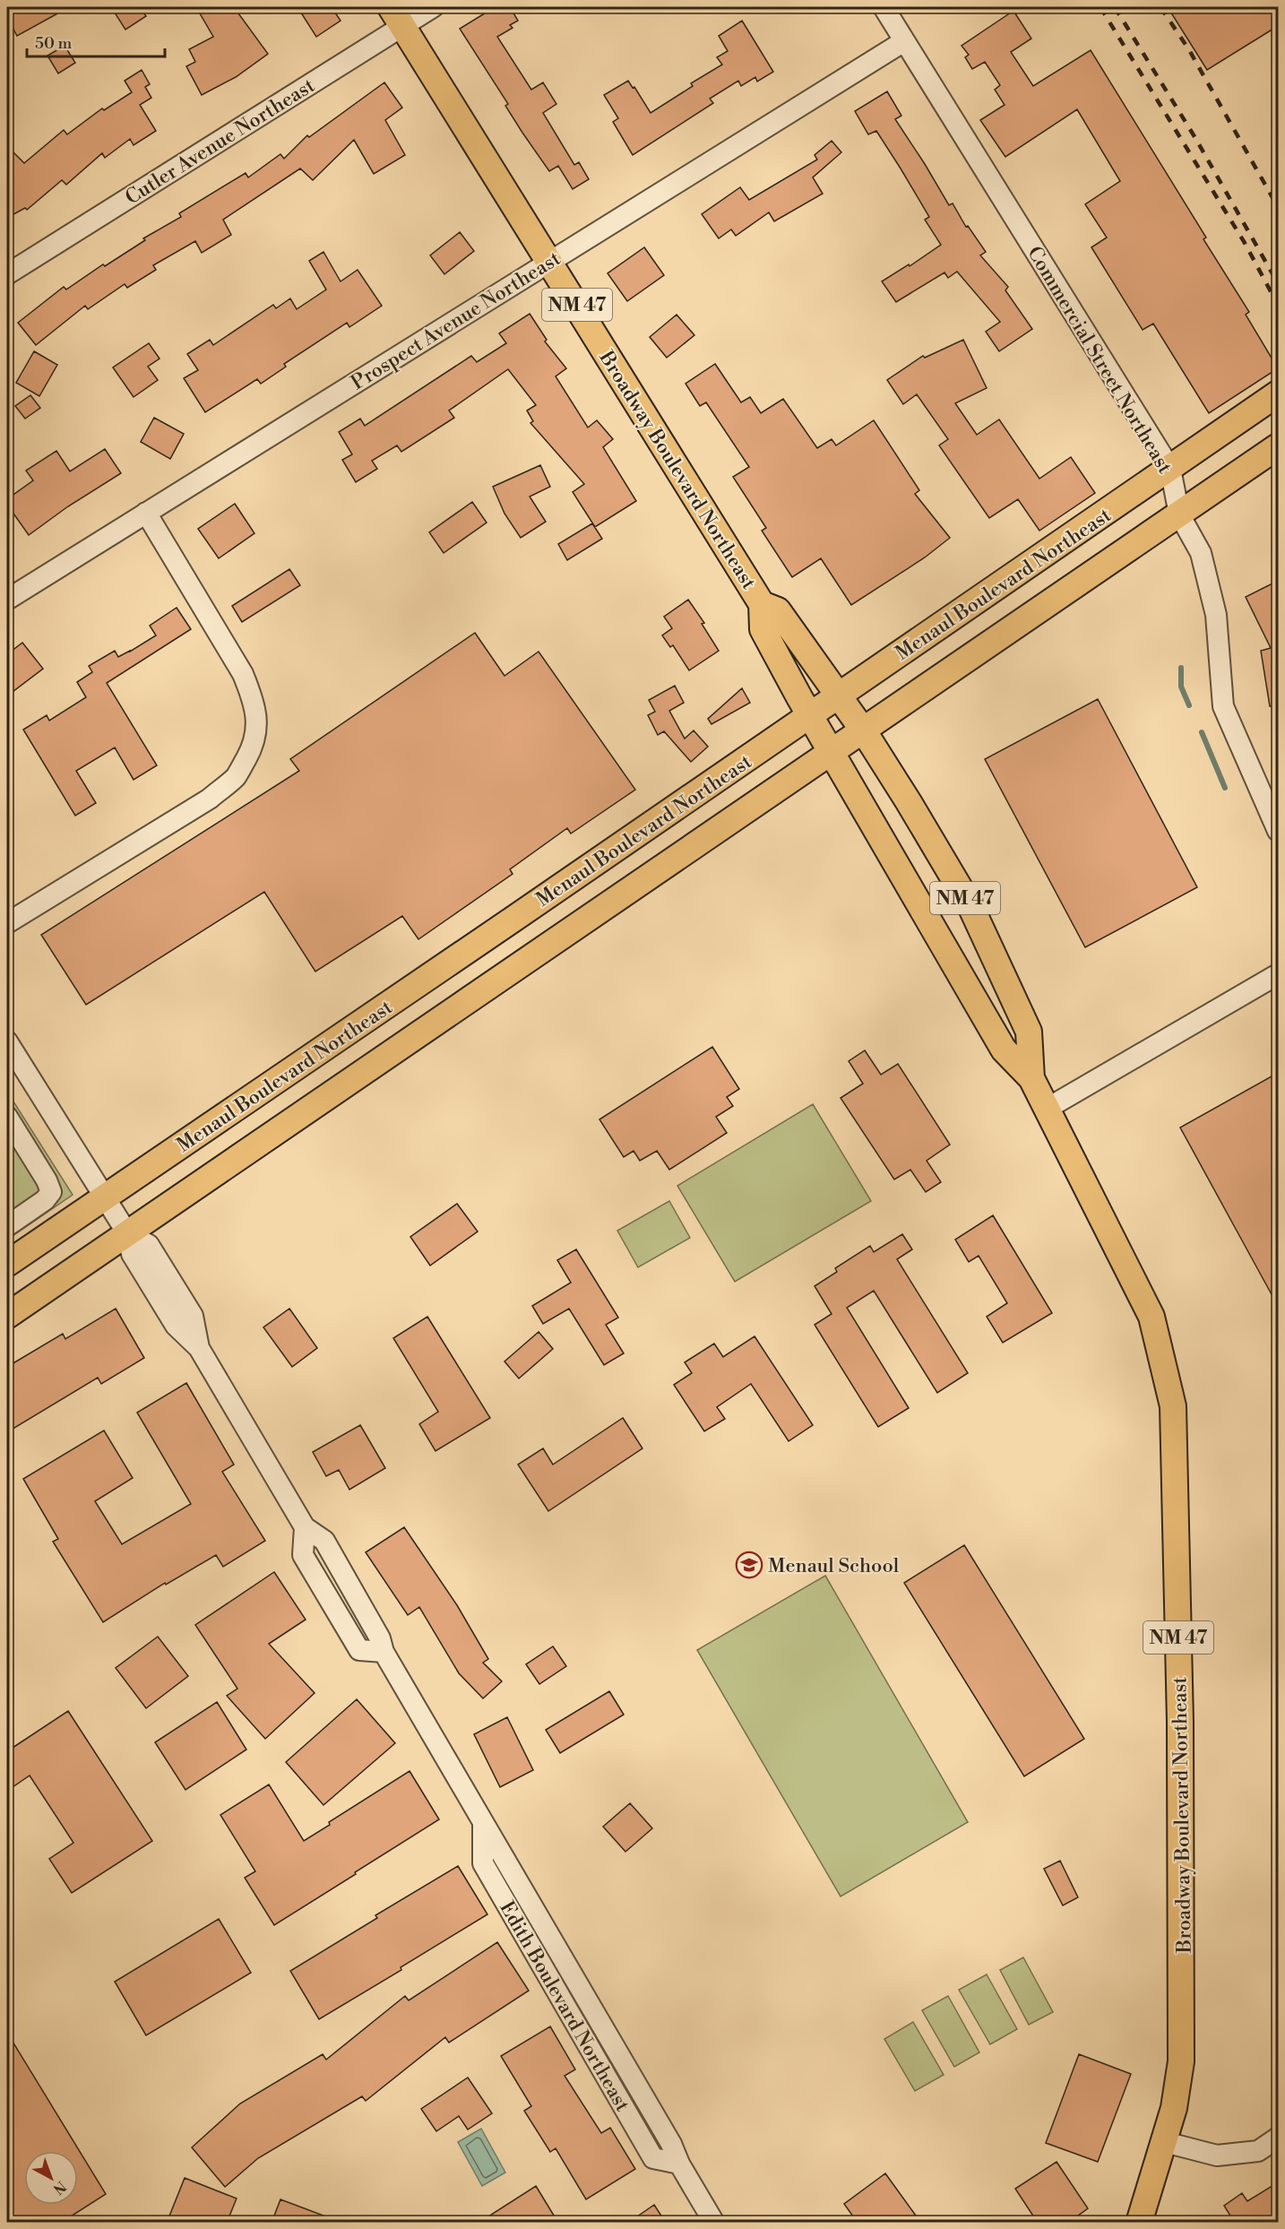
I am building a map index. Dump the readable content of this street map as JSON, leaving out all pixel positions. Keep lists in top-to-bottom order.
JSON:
{
  "streets": {
    "main road": ["NM 47", "Broadway Boulevard Northeast", "Menaul Boulevard Northeast"],
    "street": [
      "Cutler Avenue Northeast",
      "Prospect Avenue Northeast",
      "Commercial Street Northeast",
      "Edith Boulevard Northeast"
    ]
  },
  "crossings": [
    ["Cutler Avenue Northeast", "Broadway Boulevard Northeast"],
    ["Prospect Avenue Northeast", "Commercial Street Northeast"],
    ["Prospect Avenue Northeast", "Broadway Boulevard Northeast"],
    ["Commercial Street Northeast", "Menaul Boulevard Northeast"],
    ["Broadway Boulevard Northeast", "Menaul Boulevard Northeast"],
    ["Menaul Boulevard Northeast", "Edith Boulevard Northeast"]
  ],
  "places": {
    "school or university": ["Menaul School"]
  },
  "scale_bar": "50 m",
  "north": "bottom right"
}
